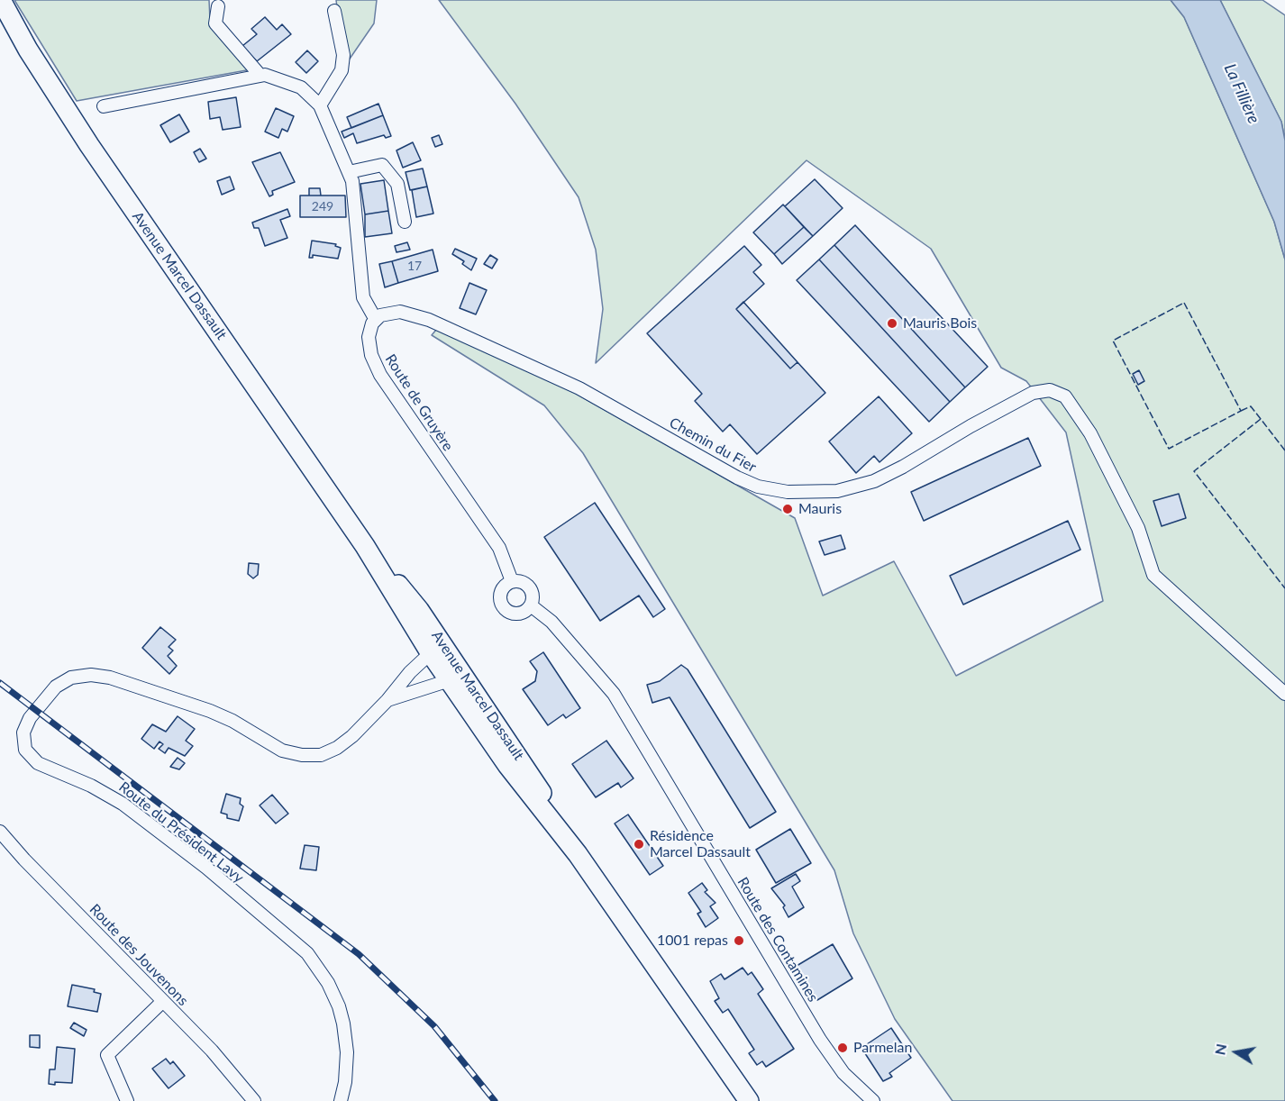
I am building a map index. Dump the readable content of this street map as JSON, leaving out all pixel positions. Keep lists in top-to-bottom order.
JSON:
{
  "streets": {
    "main road": ["Avenue Marcel Dassault"],
    "street": [
      "Route de Gruyère",
      "Chemin du Fier",
      "Route du Président Lavy",
      "Route des Contamines",
      "Route des Jouvenons"
    ]
  },
  "crossings": [
    ["Avenue Marcel Dassault", "Route du Président Lavy"],
    ["Route de Gruyère", "Chemin du Fier"],
    ["Route de Gruyère", "Route des Contamines"]
  ],
  "water": ["La Fillière"],
  "places": [
    "Mauris Bois",
    "Mauris",
    "Résidence Marcel Dassault",
    "1001 repas",
    "Parmelan"
  ],
  "house_numbers": ["249", "17"],
  "north": "left"
}
